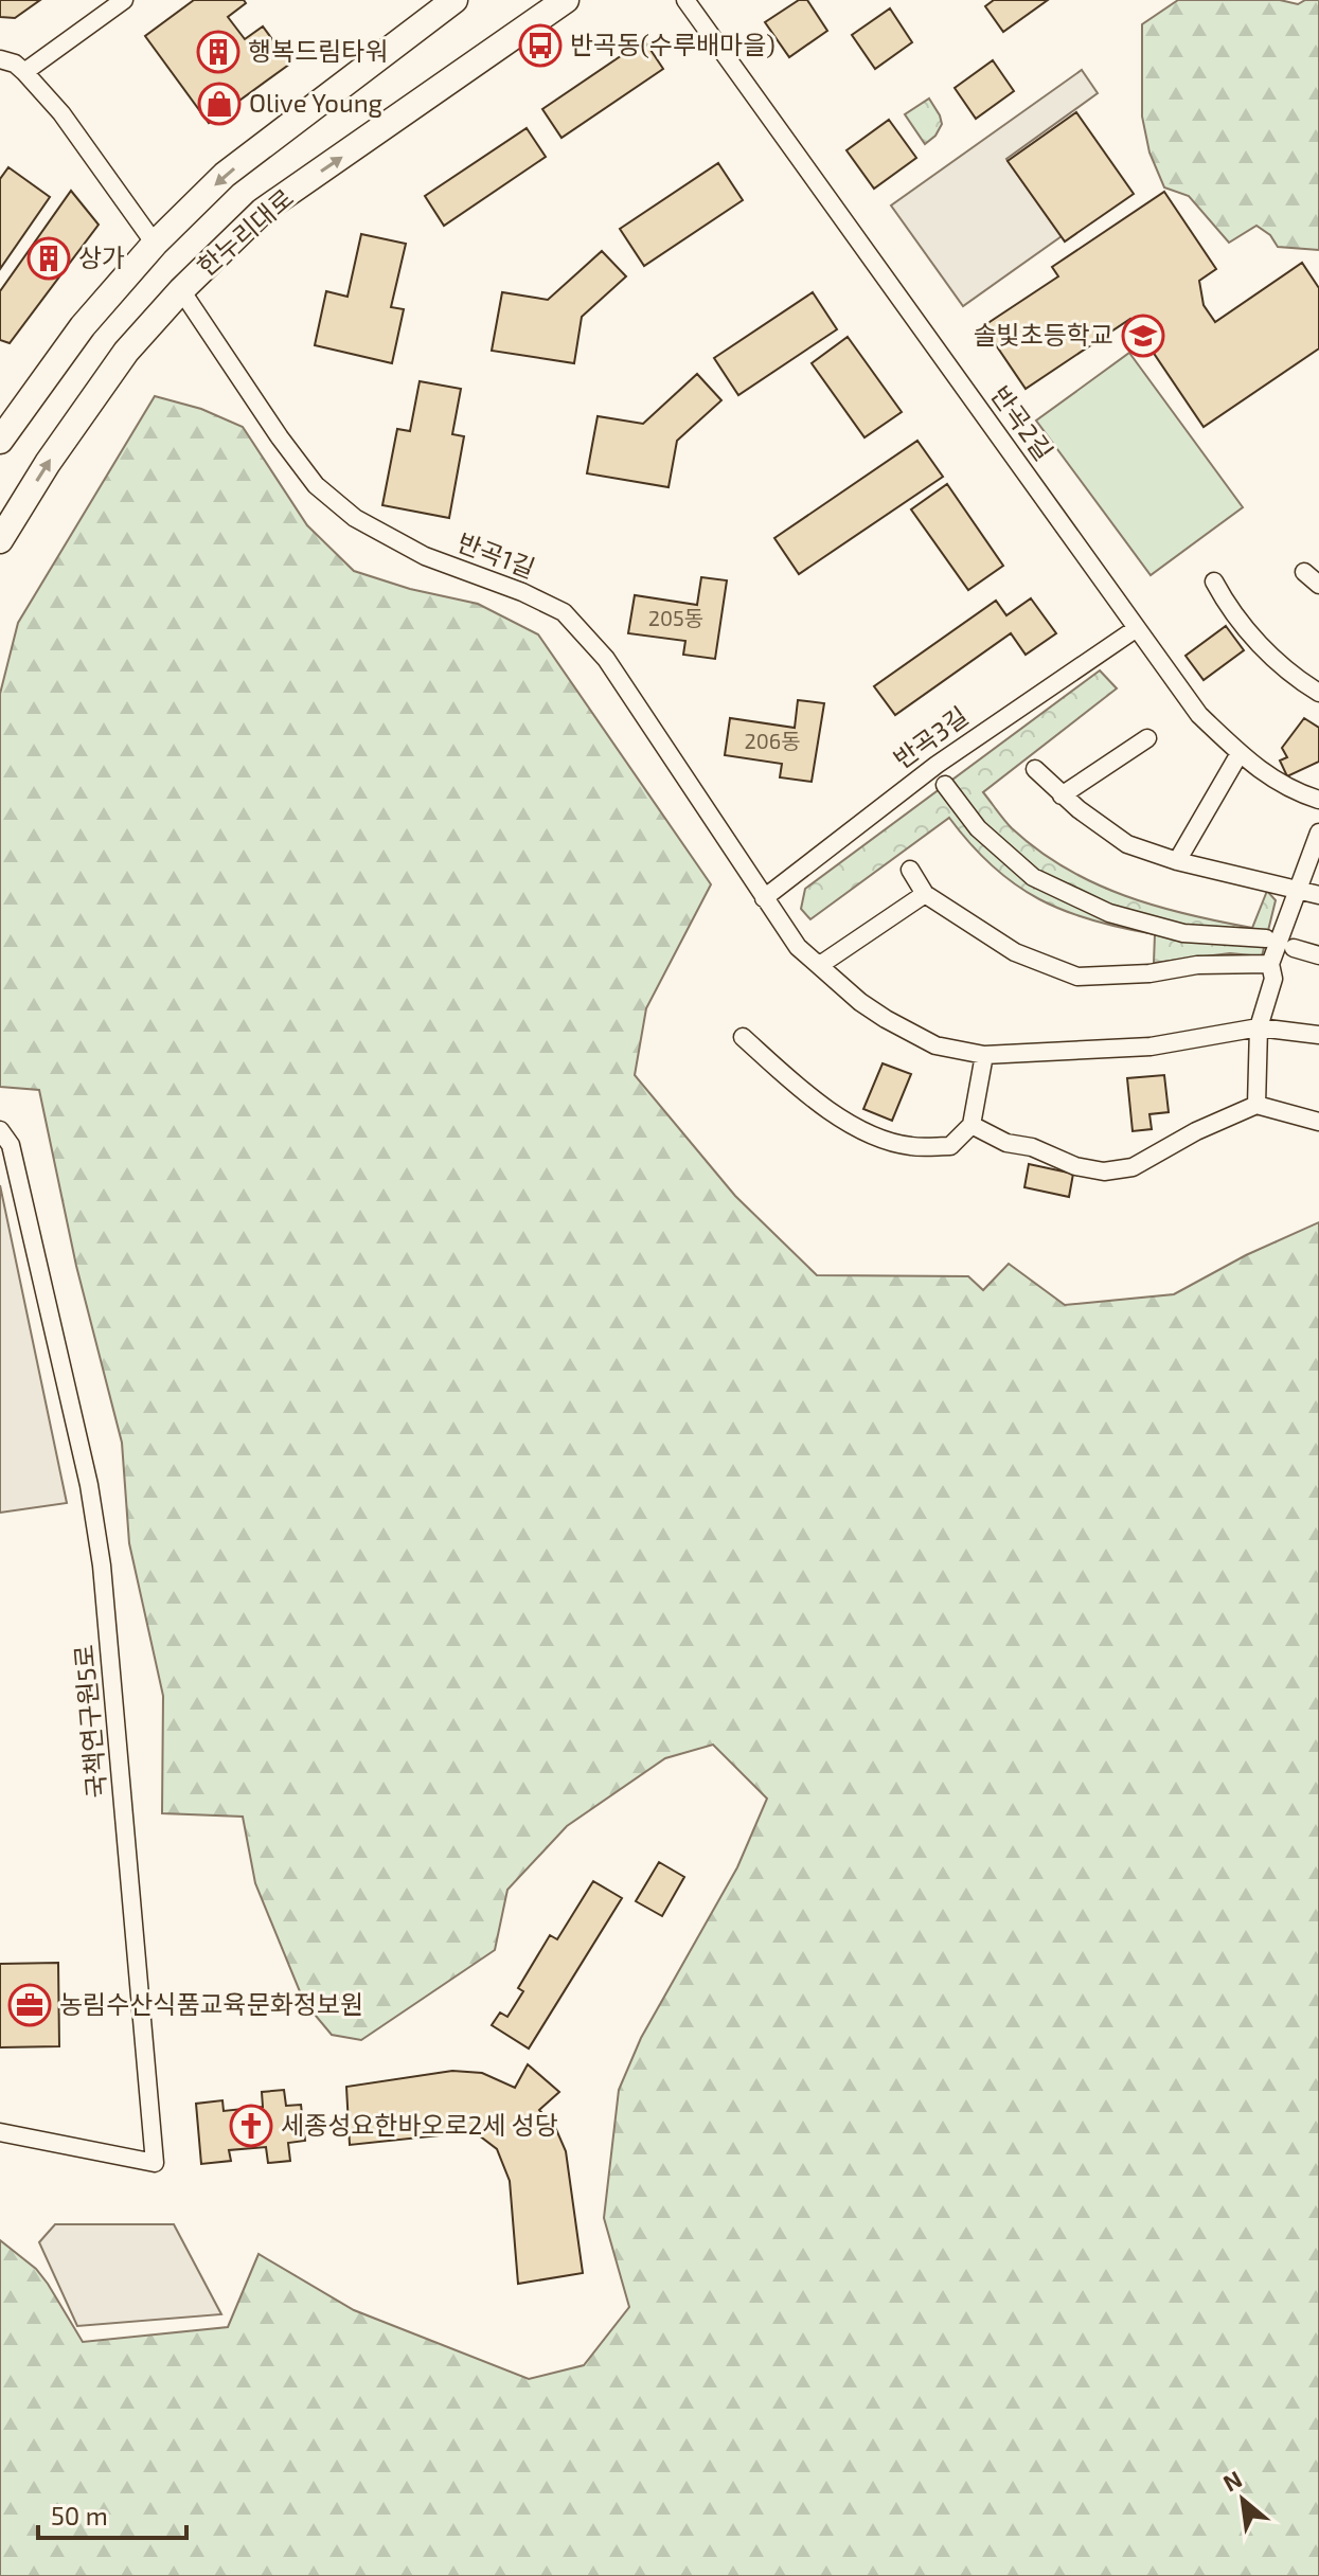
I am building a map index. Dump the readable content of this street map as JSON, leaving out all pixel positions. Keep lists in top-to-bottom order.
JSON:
{
  "streets": {
    "street": [
      "한누리대로",
      "반곡2길",
      "반곡1길",
      "반곡3길",
      "국책연구원5로"
    ]
  },
  "crossings": [
    ["한누리대로", "반곡1길"],
    ["반곡2길", "반곡3길"],
    ["반곡1길", "반곡3길"]
  ],
  "places": {
    "bus stop": ["반곡동(수루배마을)"],
    "building": ["행복드림타워", "상가"],
    "shop": ["Olive Young"],
    "school or university": ["솔빛초등학교"],
    "office": ["농림수산식품교육문화정보원"],
    "church": ["세종성요한바오로2세 성당"]
  },
  "house_numbers": ["205동", "206동"],
  "scale_bar": "50 m",
  "north": "top left"
}
